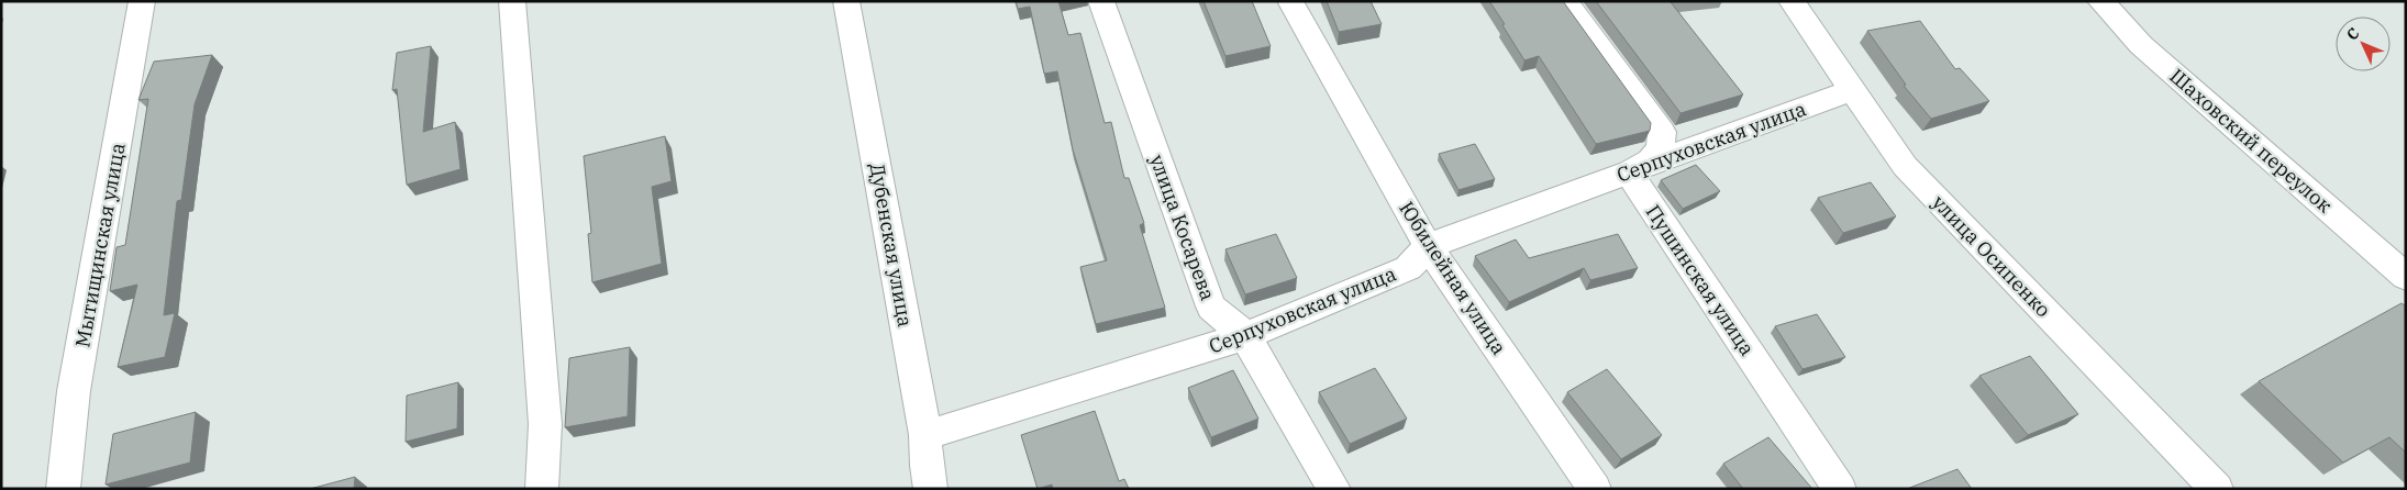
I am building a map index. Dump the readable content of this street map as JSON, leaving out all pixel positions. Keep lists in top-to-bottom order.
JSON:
{
  "streets": {
    "street": [
      "Шаховский переулок",
      "Серпуховская улица",
      "улица Косарева",
      "Мытищинская улица",
      "Дубенская улица",
      "улица Осипенко",
      "Юбилейная улица",
      "Пушинская улица"
    ]
  },
  "crossings": [
    ["Серпуховская улица", "улица Косарева"],
    ["Серпуховская улица", "Дубенская улица"],
    ["Серпуховская улица", "улица Осипенко"],
    ["Серпуховская улица", "Юбилейная улица"],
    ["Серпуховская улица", "Пушинская улица"]
  ],
  "north": "top left"
}
